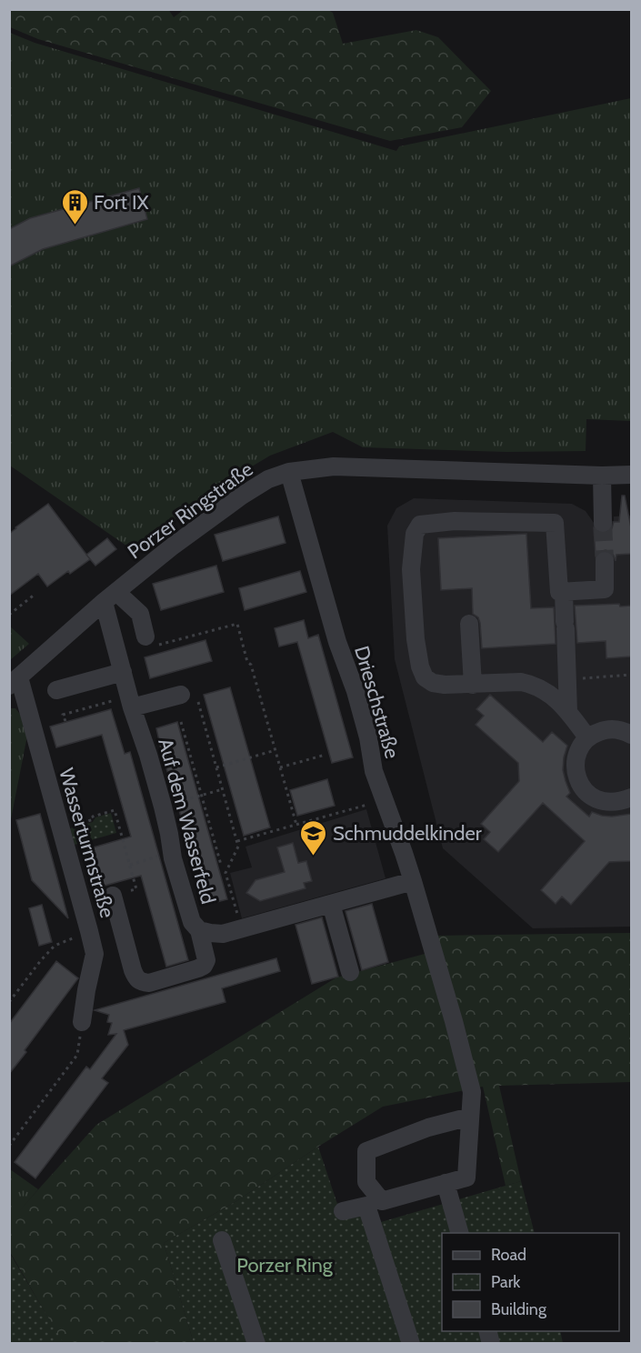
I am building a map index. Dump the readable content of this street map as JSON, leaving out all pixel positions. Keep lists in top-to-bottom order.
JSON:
{
  "streets": {
    "street": [
      "Porzer Ringstraße",
      "Drieschstraße",
      "Auf dem Wasserfeld",
      "Wasserturmstraße"
    ]
  },
  "crossings": [
    ["Porzer Ringstraße", "Drieschstraße"],
    ["Porzer Ringstraße", "Auf dem Wasserfeld"],
    ["Porzer Ringstraße", "Wasserturmstraße"],
    ["Drieschstraße", "Auf dem Wasserfeld"]
  ],
  "parks": ["Porzer Ring"],
  "places": {
    "building": ["Fort IX"],
    "school or university": ["Schmuddelkinder"]
  },
  "legend": ["Road", "Park", "Building"]
}
